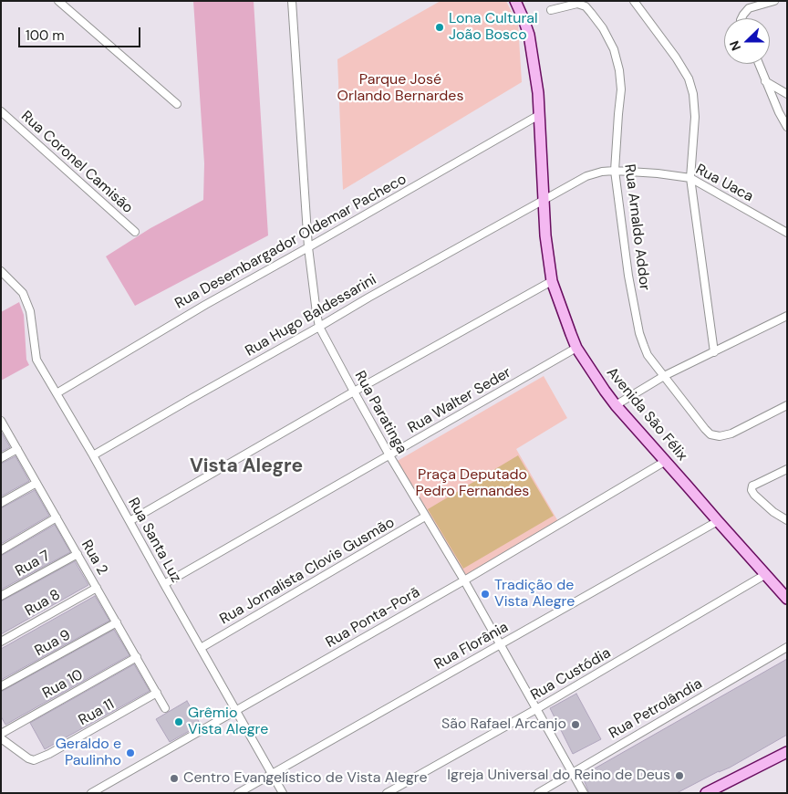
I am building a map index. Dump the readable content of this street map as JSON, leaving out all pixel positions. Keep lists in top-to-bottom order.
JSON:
{
  "streets": {
    "street": [
      "Rua Coronel Camisão",
      "Rua Uaca",
      "Rua Arnaldo Addor",
      "Rua Desembargador Oldemar Pacheco",
      "Rua Hugo Baldessarini",
      "Rua Walter Seder",
      "Rua Paratinga",
      "Avenida São Félix",
      "Rua Santa Luz",
      "Rua 2",
      "Rua 7",
      "Rua Jornalista Clovis Gusmão",
      "Rua 8",
      "Rua Ponta-Porã",
      "Rua 9",
      "Rua Florânia",
      "Rua Custódia",
      "Rua 10",
      "Rua Petrolândia",
      "Rua 11"
    ]
  },
  "crossings": [
    ["Rua Uaca", "Rua Arnaldo Addor"],
    ["Rua Uaca", "Rua Hugo Baldessarini"],
    ["Rua Uaca", "Avenida São Félix"],
    ["Rua Desembargador Oldemar Pacheco", "Rua Paratinga"],
    ["Rua Desembargador Oldemar Pacheco", "Avenida São Félix"],
    ["Rua Desembargador Oldemar Pacheco", "Rua Santa Luz"],
    ["Rua Hugo Baldessarini", "Rua Paratinga"],
    ["Rua Hugo Baldessarini", "Avenida São Félix"],
    ["Rua Hugo Baldessarini", "Rua Santa Luz"],
    ["Rua Walter Seder", "Rua Paratinga"],
    ["Rua Walter Seder", "Avenida São Félix"],
    ["Rua Walter Seder", "Rua Santa Luz"],
    ["Rua Paratinga", "Rua Jornalista Clovis Gusmão"],
    ["Rua Paratinga", "Rua Ponta-Porã"],
    ["Rua Paratinga", "Rua Florânia"],
    ["Rua Paratinga", "Rua Custódia"],
    ["Rua Paratinga", "Rua Petrolândia"],
    ["Avenida São Félix", "Rua Ponta-Porã"],
    ["Avenida São Félix", "Rua Florânia"],
    ["Avenida São Félix", "Rua Custódia"],
    ["Rua Santa Luz", "Rua Jornalista Clovis Gusmão"],
    ["Rua Santa Luz", "Rua Ponta-Porã"],
    ["Rua Santa Luz", "Rua Florânia"],
    ["Rua 2", "Rua 7"],
    ["Rua 2", "Rua 8"],
    ["Rua 2", "Rua 9"],
    ["Rua 2", "Rua 10"],
    ["Rua 2", "Rua 11"]
  ],
  "districts": ["Vista Alegre"],
  "parks": ["Parque José Orlando Bernardes", "Praça Deputado Pedro Fernandes"],
  "places": [
    "Lona Cultural João Bosco",
    "Tradição de Vista Alegre",
    "Grêmio Vista Alegre",
    "São Rafael Arcanjo",
    "Geraldo e Paulinho",
    "Igreja Universal do Reino de Deus",
    "Centro Evangelístico de Vista Alegre"
  ],
  "scale_bar": "100 m",
  "north": "left"
}
